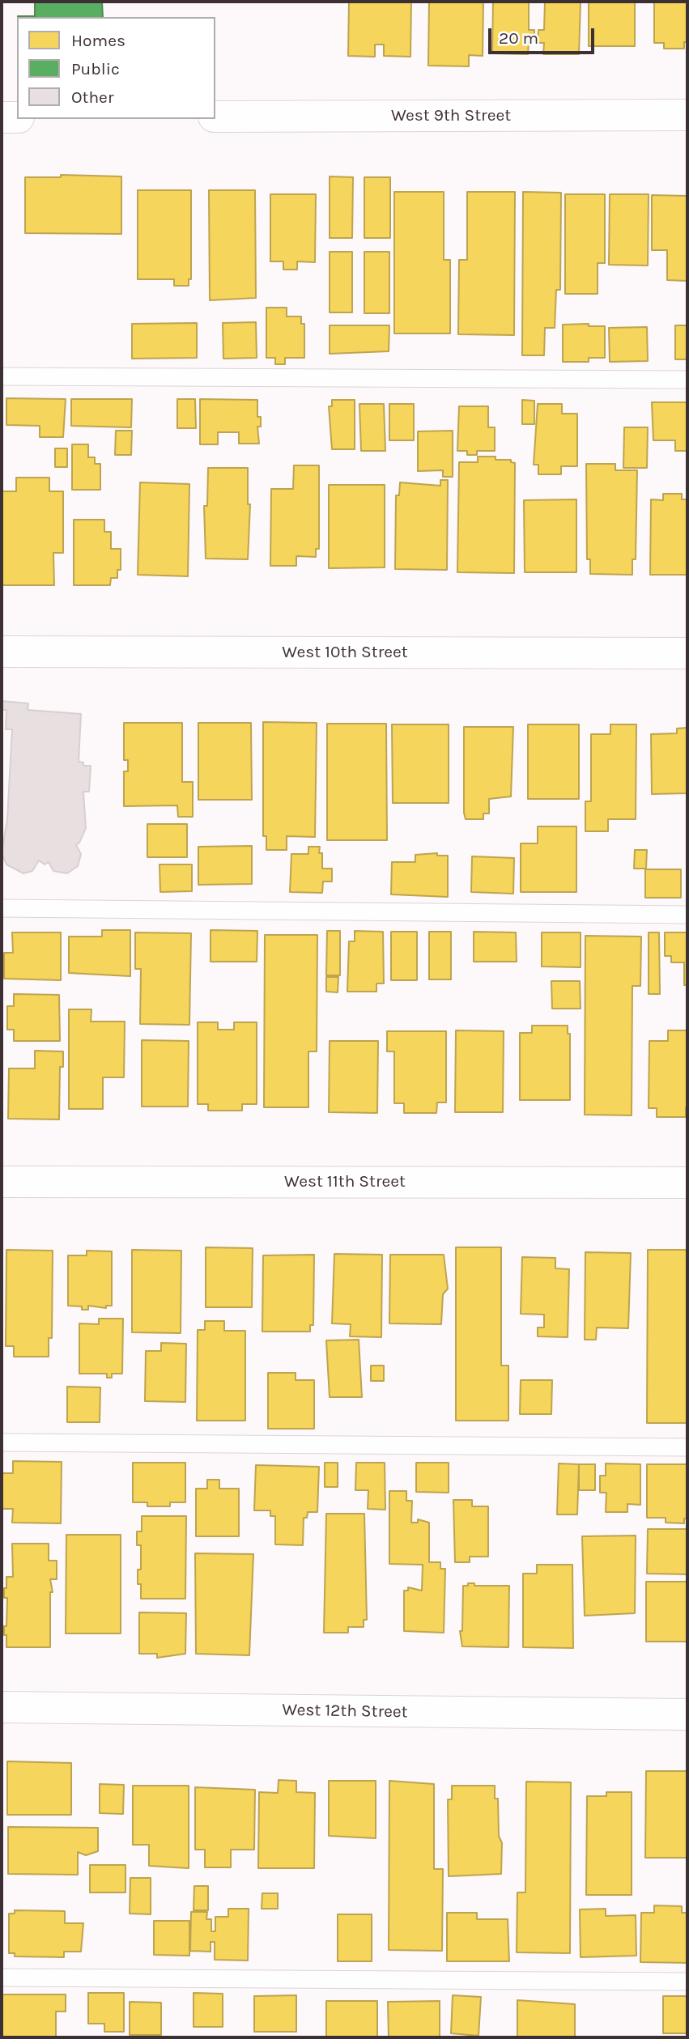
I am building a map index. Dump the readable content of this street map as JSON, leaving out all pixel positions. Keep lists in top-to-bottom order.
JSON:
{
  "streets": {
    "street": [
      "West 9th Street",
      "West 10th Street",
      "West 11th Street",
      "West 12th Street"
    ]
  },
  "legend": ["Homes", "Public", "Other"],
  "scale_bar": "20 m"
}
